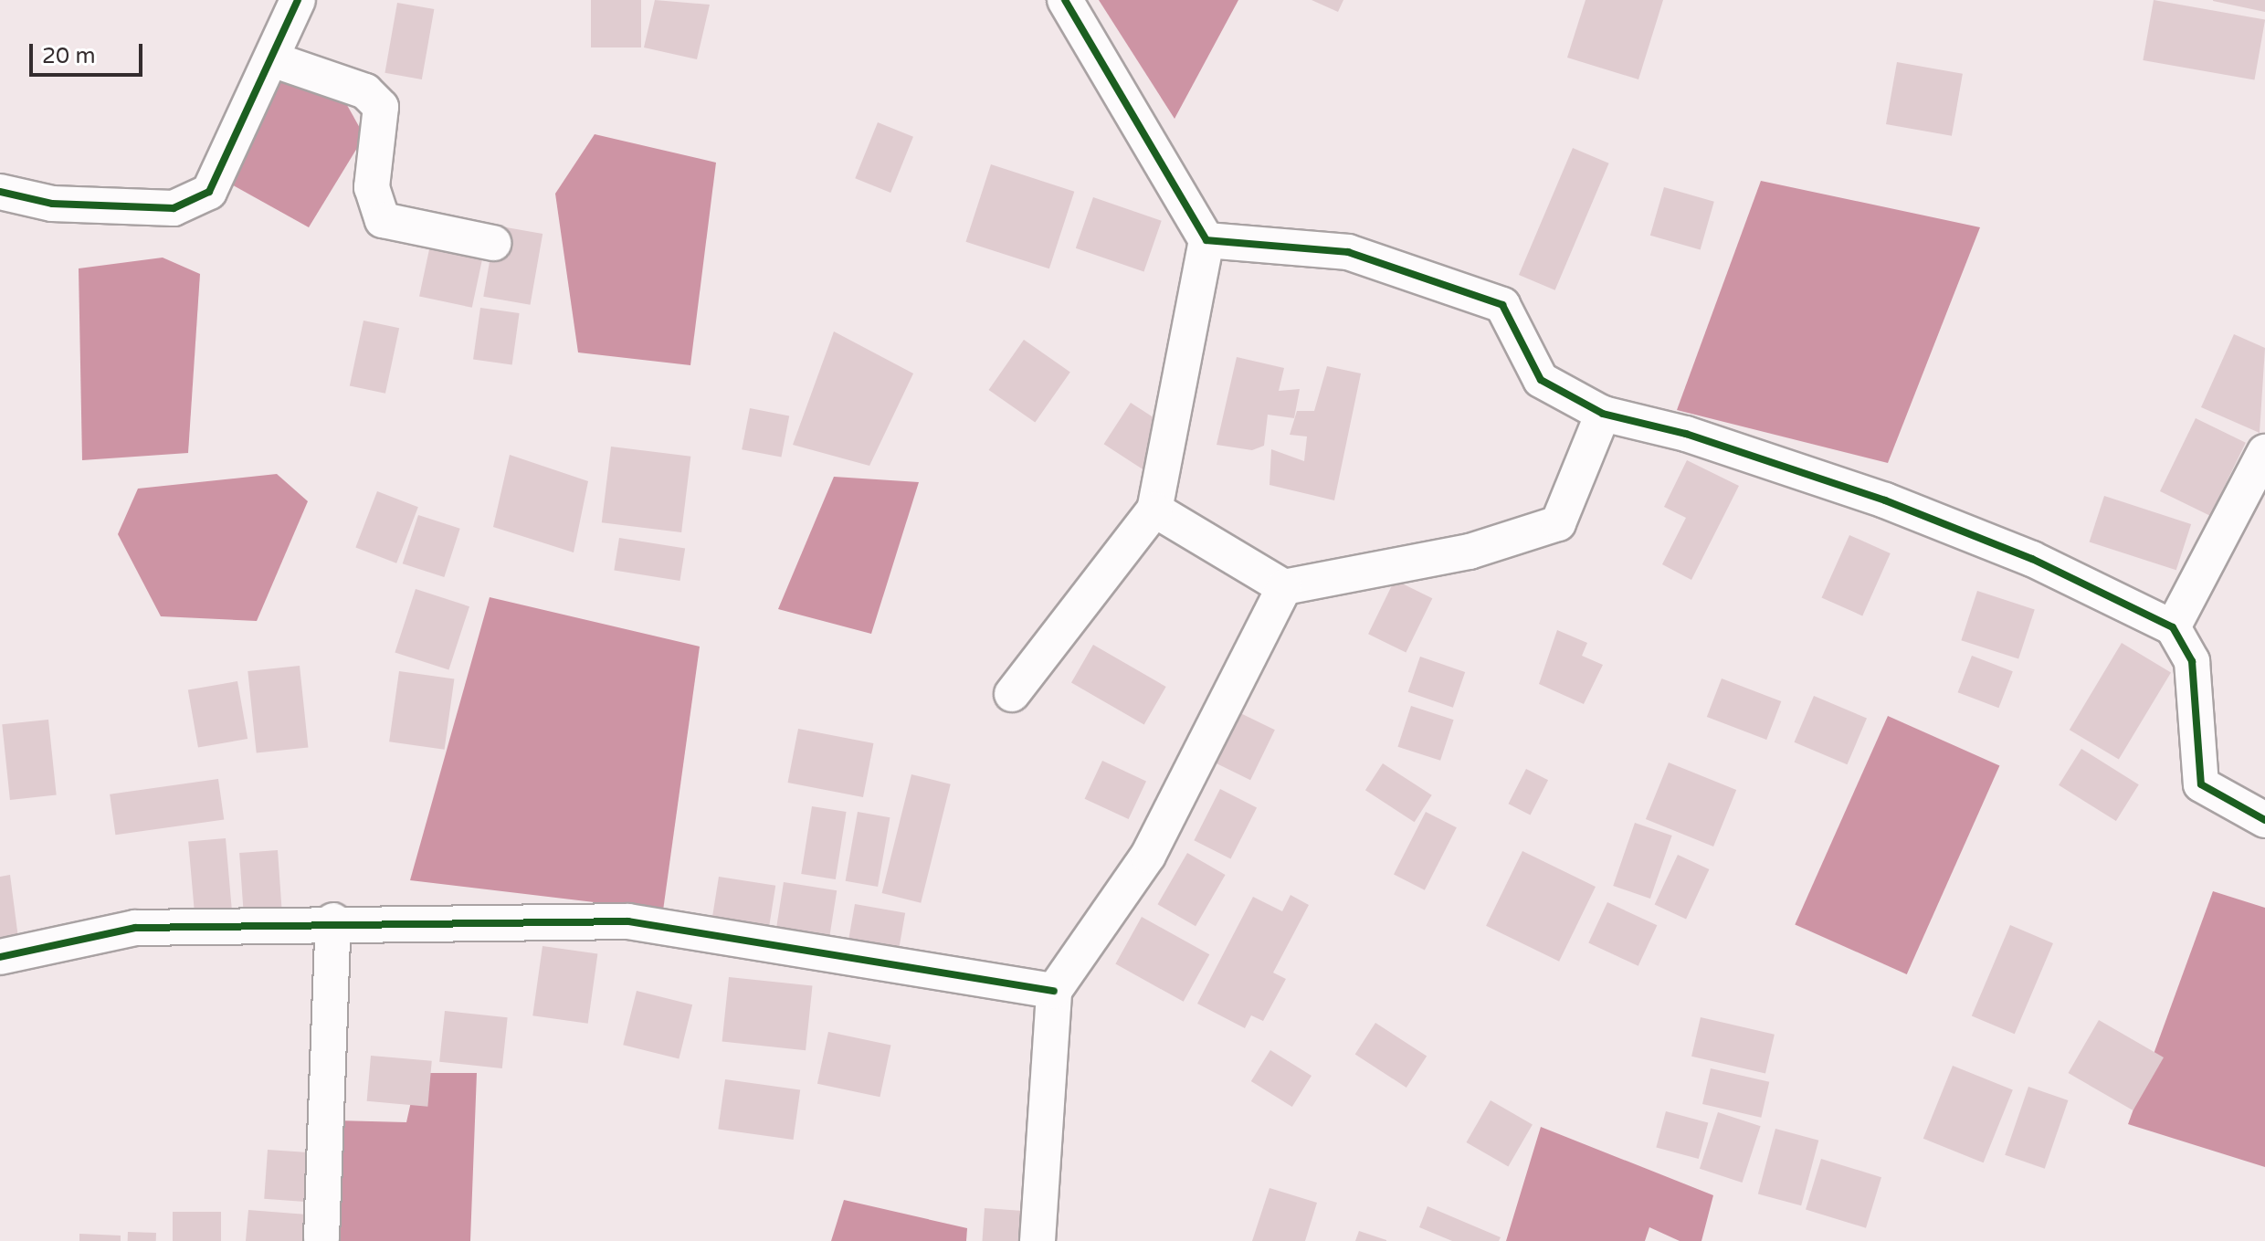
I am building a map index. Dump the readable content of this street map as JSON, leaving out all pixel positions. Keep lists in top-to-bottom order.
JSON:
{
  "scale_bar": "20 m"
}
